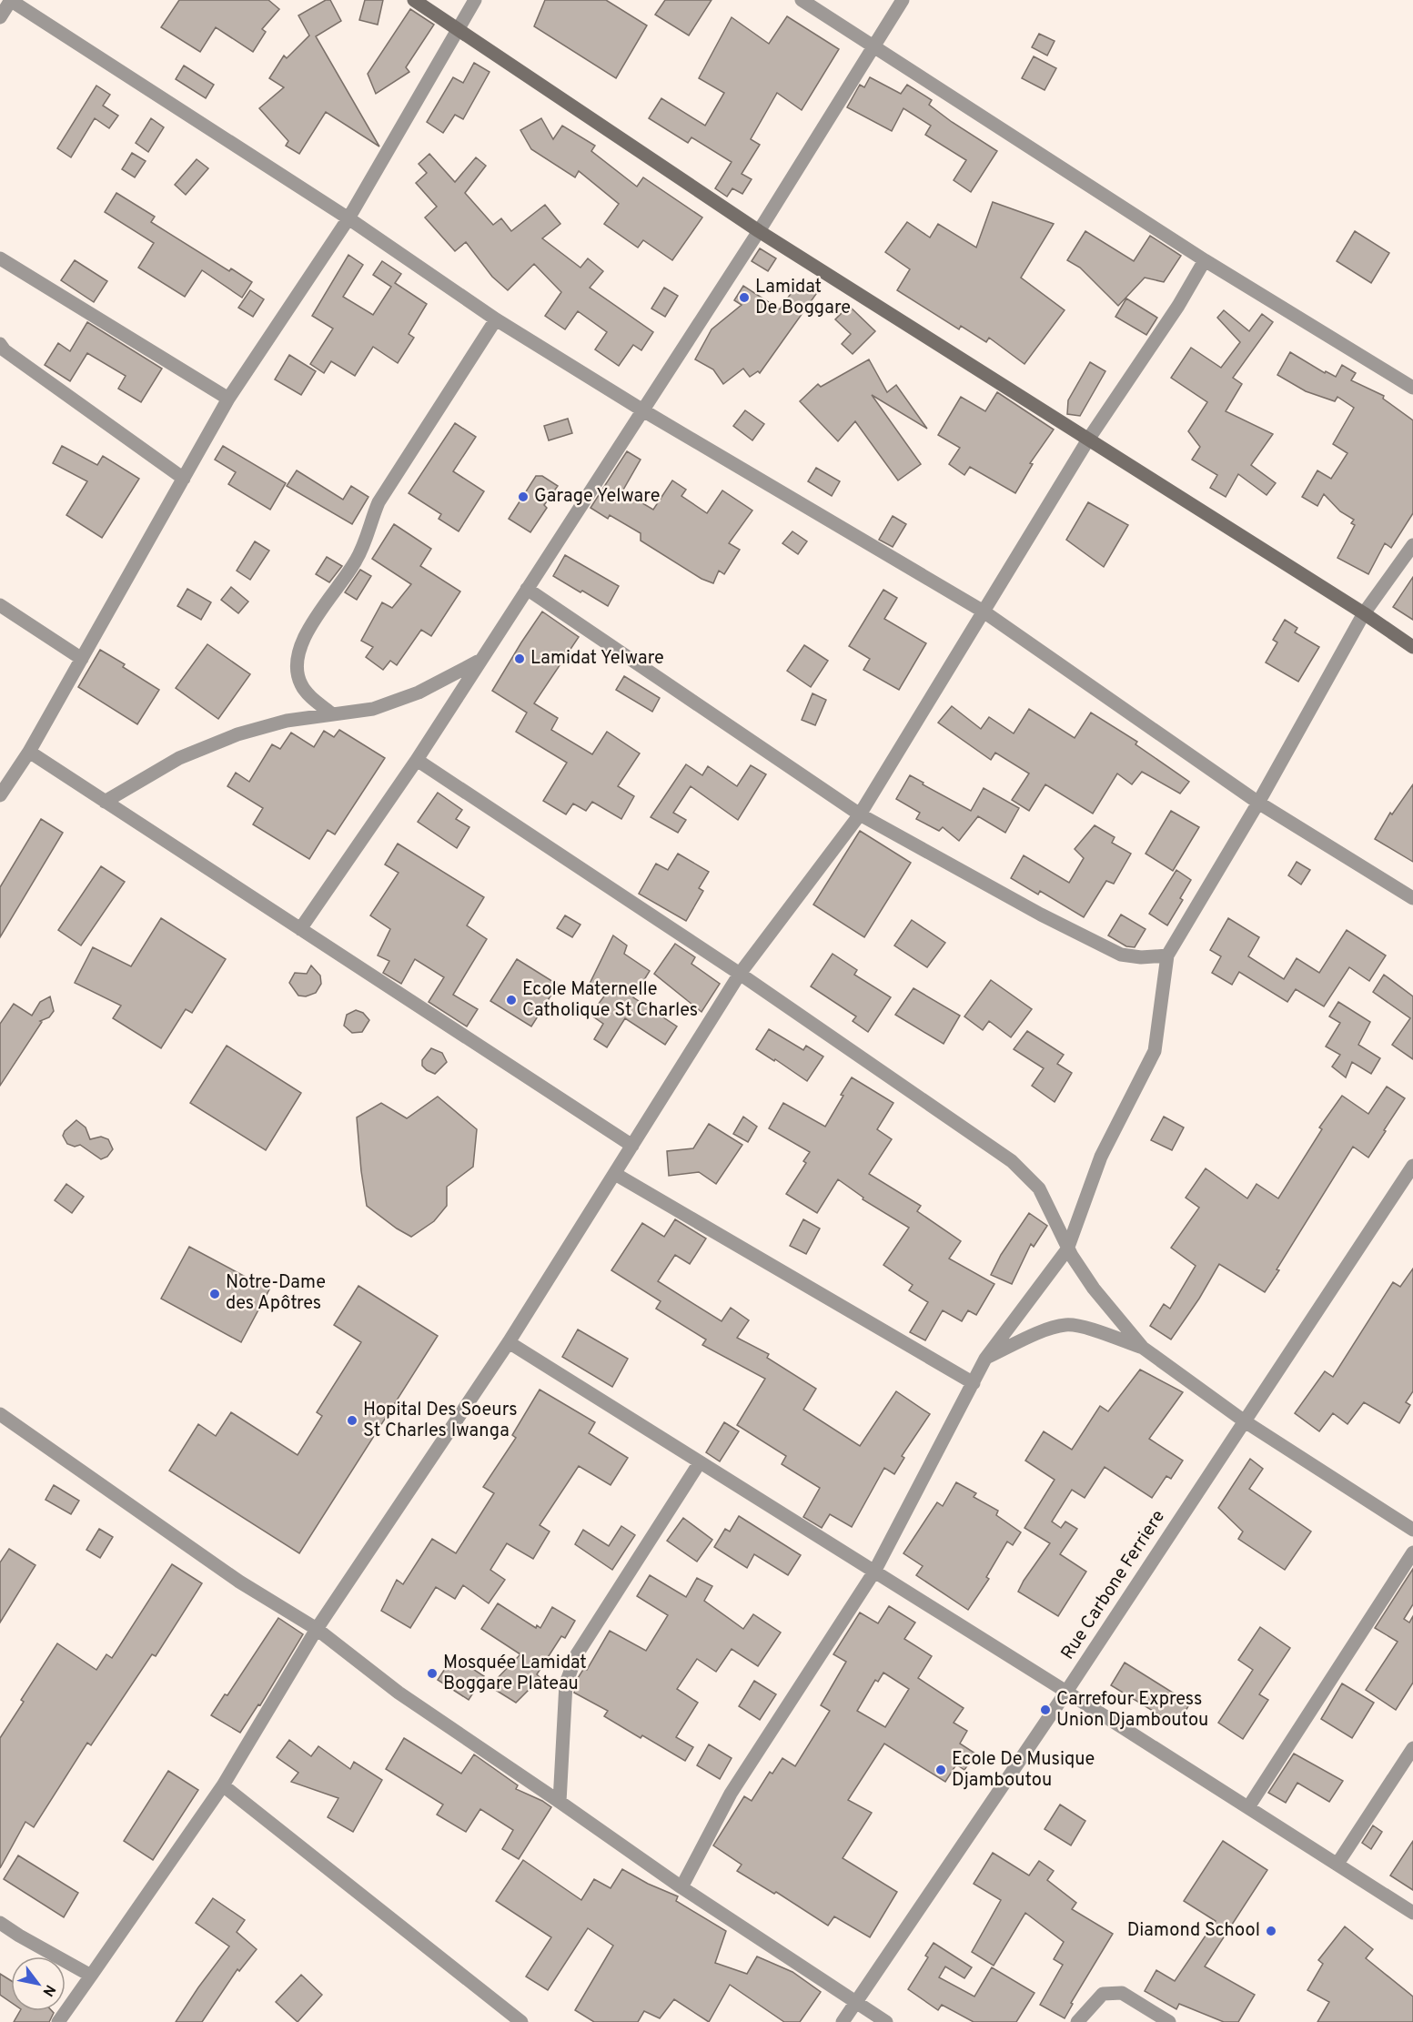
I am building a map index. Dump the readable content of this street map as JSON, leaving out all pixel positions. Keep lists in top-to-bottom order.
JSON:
{
  "streets": {
    "street": ["Rue Carbone Ferriere"]
  },
  "places": [
    "Lamidat De Boggare",
    "Garage Yelware",
    "Lamidat Yelware",
    "Ecole Maternelle Catholique St Charles",
    "Notre-Dame des Apôtres",
    "Hopital Des Soeurs St Charles Iwanga",
    "Mosquée Lamidat Boggare Plateau",
    "Carrefour Express Union Djamboutou",
    "Ecole De Musique Djamboutou",
    "Diamond School"
  ],
  "north": "bottom right"
}
